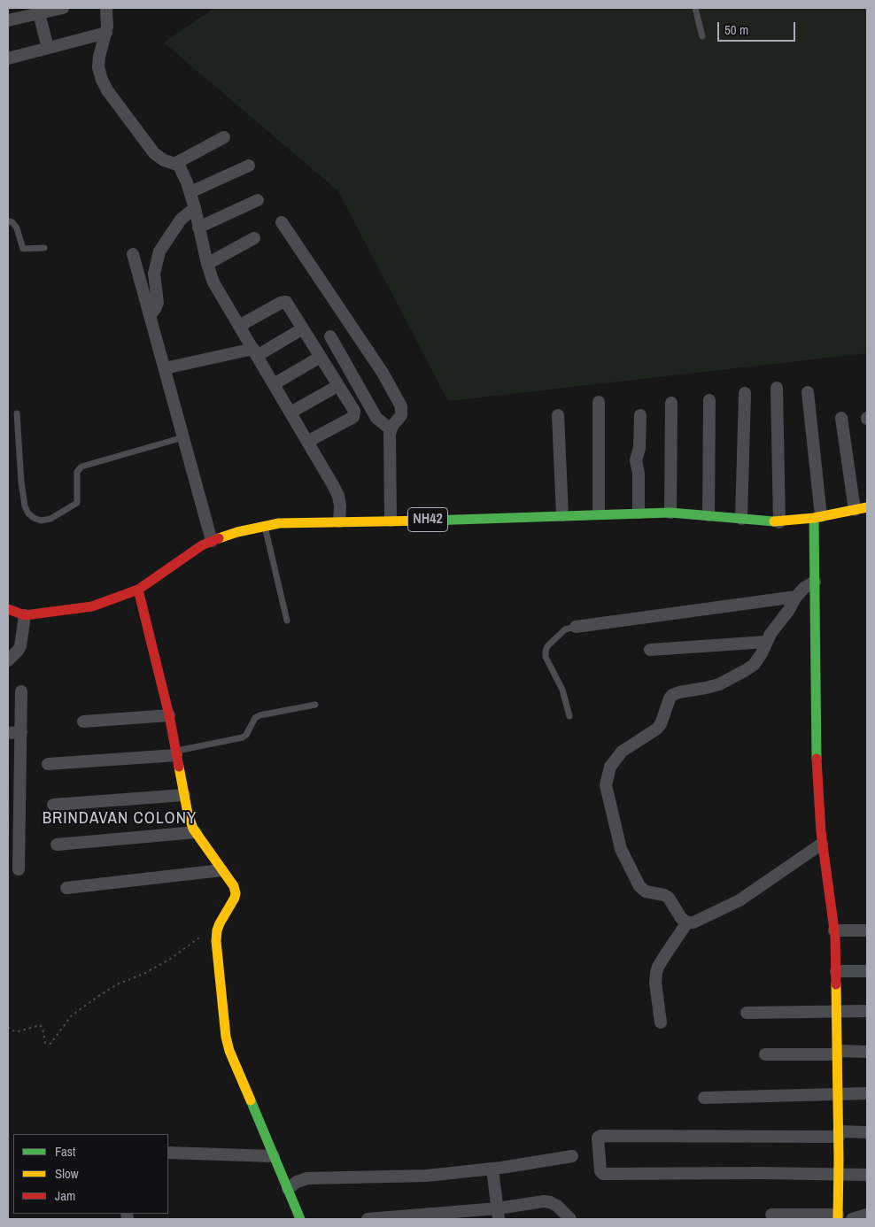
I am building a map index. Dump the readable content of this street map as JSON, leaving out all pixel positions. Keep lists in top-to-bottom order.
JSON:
{
  "streets": {
    "main road": ["NH42"]
  },
  "districts": ["BRINDAVAN COLONY"],
  "legend": ["Fast", "Slow", "Jam"],
  "scale_bar": "50 m"
}
